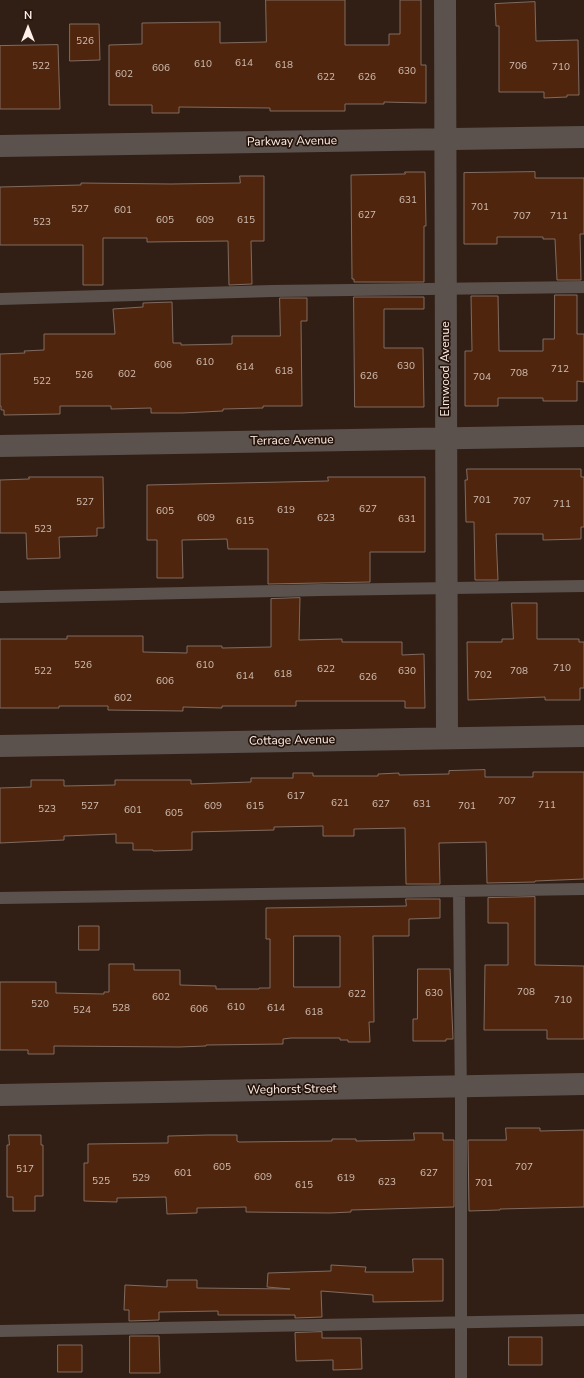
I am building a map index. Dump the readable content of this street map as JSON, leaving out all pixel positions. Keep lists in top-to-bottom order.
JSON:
{
  "streets": {
    "street": [
      "Parkway Avenue",
      "Elmwood Avenue",
      "Terrace Avenue",
      "Cottage Avenue",
      "Weghorst Street"
    ]
  },
  "crossings": [
    ["Parkway Avenue", "Elmwood Avenue"],
    ["Elmwood Avenue", "Terrace Avenue"],
    ["Elmwood Avenue", "Cottage Avenue"]
  ],
  "house_numbers": [
    "526",
    "614",
    "610",
    "618",
    "522",
    "706",
    "710",
    "606",
    "630",
    "602",
    "622",
    "626",
    "631",
    "701",
    "527",
    "601",
    "627",
    "707",
    "711",
    "605",
    "609",
    "615",
    "523",
    "610",
    "606",
    "630",
    "614",
    "712",
    "618",
    "708",
    "602",
    "526",
    "626",
    "704",
    "522",
    "701",
    "707",
    "527",
    "711",
    "627",
    "619",
    "605",
    "609",
    "623",
    "631",
    "615",
    "523",
    "526",
    "610",
    "710",
    "622",
    "522",
    "630",
    "708",
    "618",
    "702",
    "614",
    "626",
    "606",
    "602",
    "617",
    "707",
    "621",
    "627",
    "631",
    "711",
    "527",
    "609",
    "615",
    "701",
    "523",
    "601",
    "605",
    "708",
    "630",
    "622",
    "602",
    "710",
    "520",
    "610",
    "528",
    "614",
    "606",
    "524",
    "618",
    "605",
    "707",
    "517",
    "601",
    "627",
    "609",
    "529",
    "619",
    "525",
    "623",
    "701",
    "615"
  ],
  "north": "top"
}
